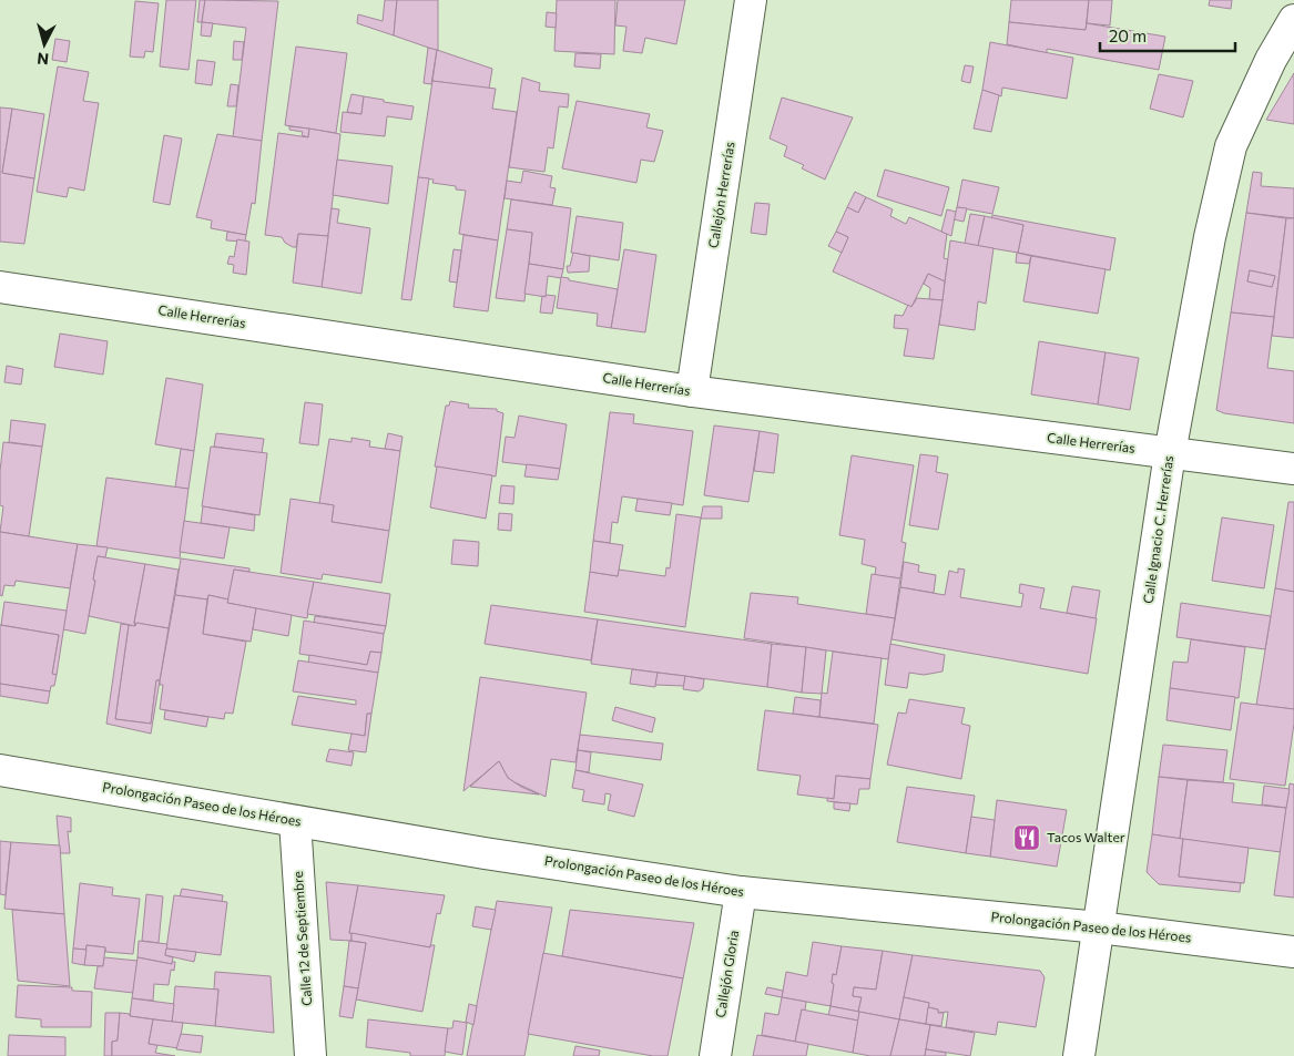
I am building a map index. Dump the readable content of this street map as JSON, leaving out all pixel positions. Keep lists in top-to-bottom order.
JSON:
{
  "streets": {
    "street": [
      "Callejón Herrerías",
      "Calle Herrerías",
      "Calle Ignacio C. Herrerías",
      "Prolongación Paseo de los Héroes",
      "Calle 12 de Septiembre",
      "Callejón Gloria"
    ]
  },
  "crossings": [
    ["Callejón Herrerías", "Calle Herrerías"],
    ["Calle Herrerías", "Calle Ignacio C. Herrerías"],
    ["Calle Ignacio C. Herrerías", "Prolongación Paseo de los Héroes"],
    ["Prolongación Paseo de los Héroes", "Calle 12 de Septiembre"],
    ["Prolongación Paseo de los Héroes", "Callejón Gloria"]
  ],
  "places": {
    "restaurant": ["Tacos Walter"]
  },
  "scale_bar": "20 m",
  "north": "bottom"
}
